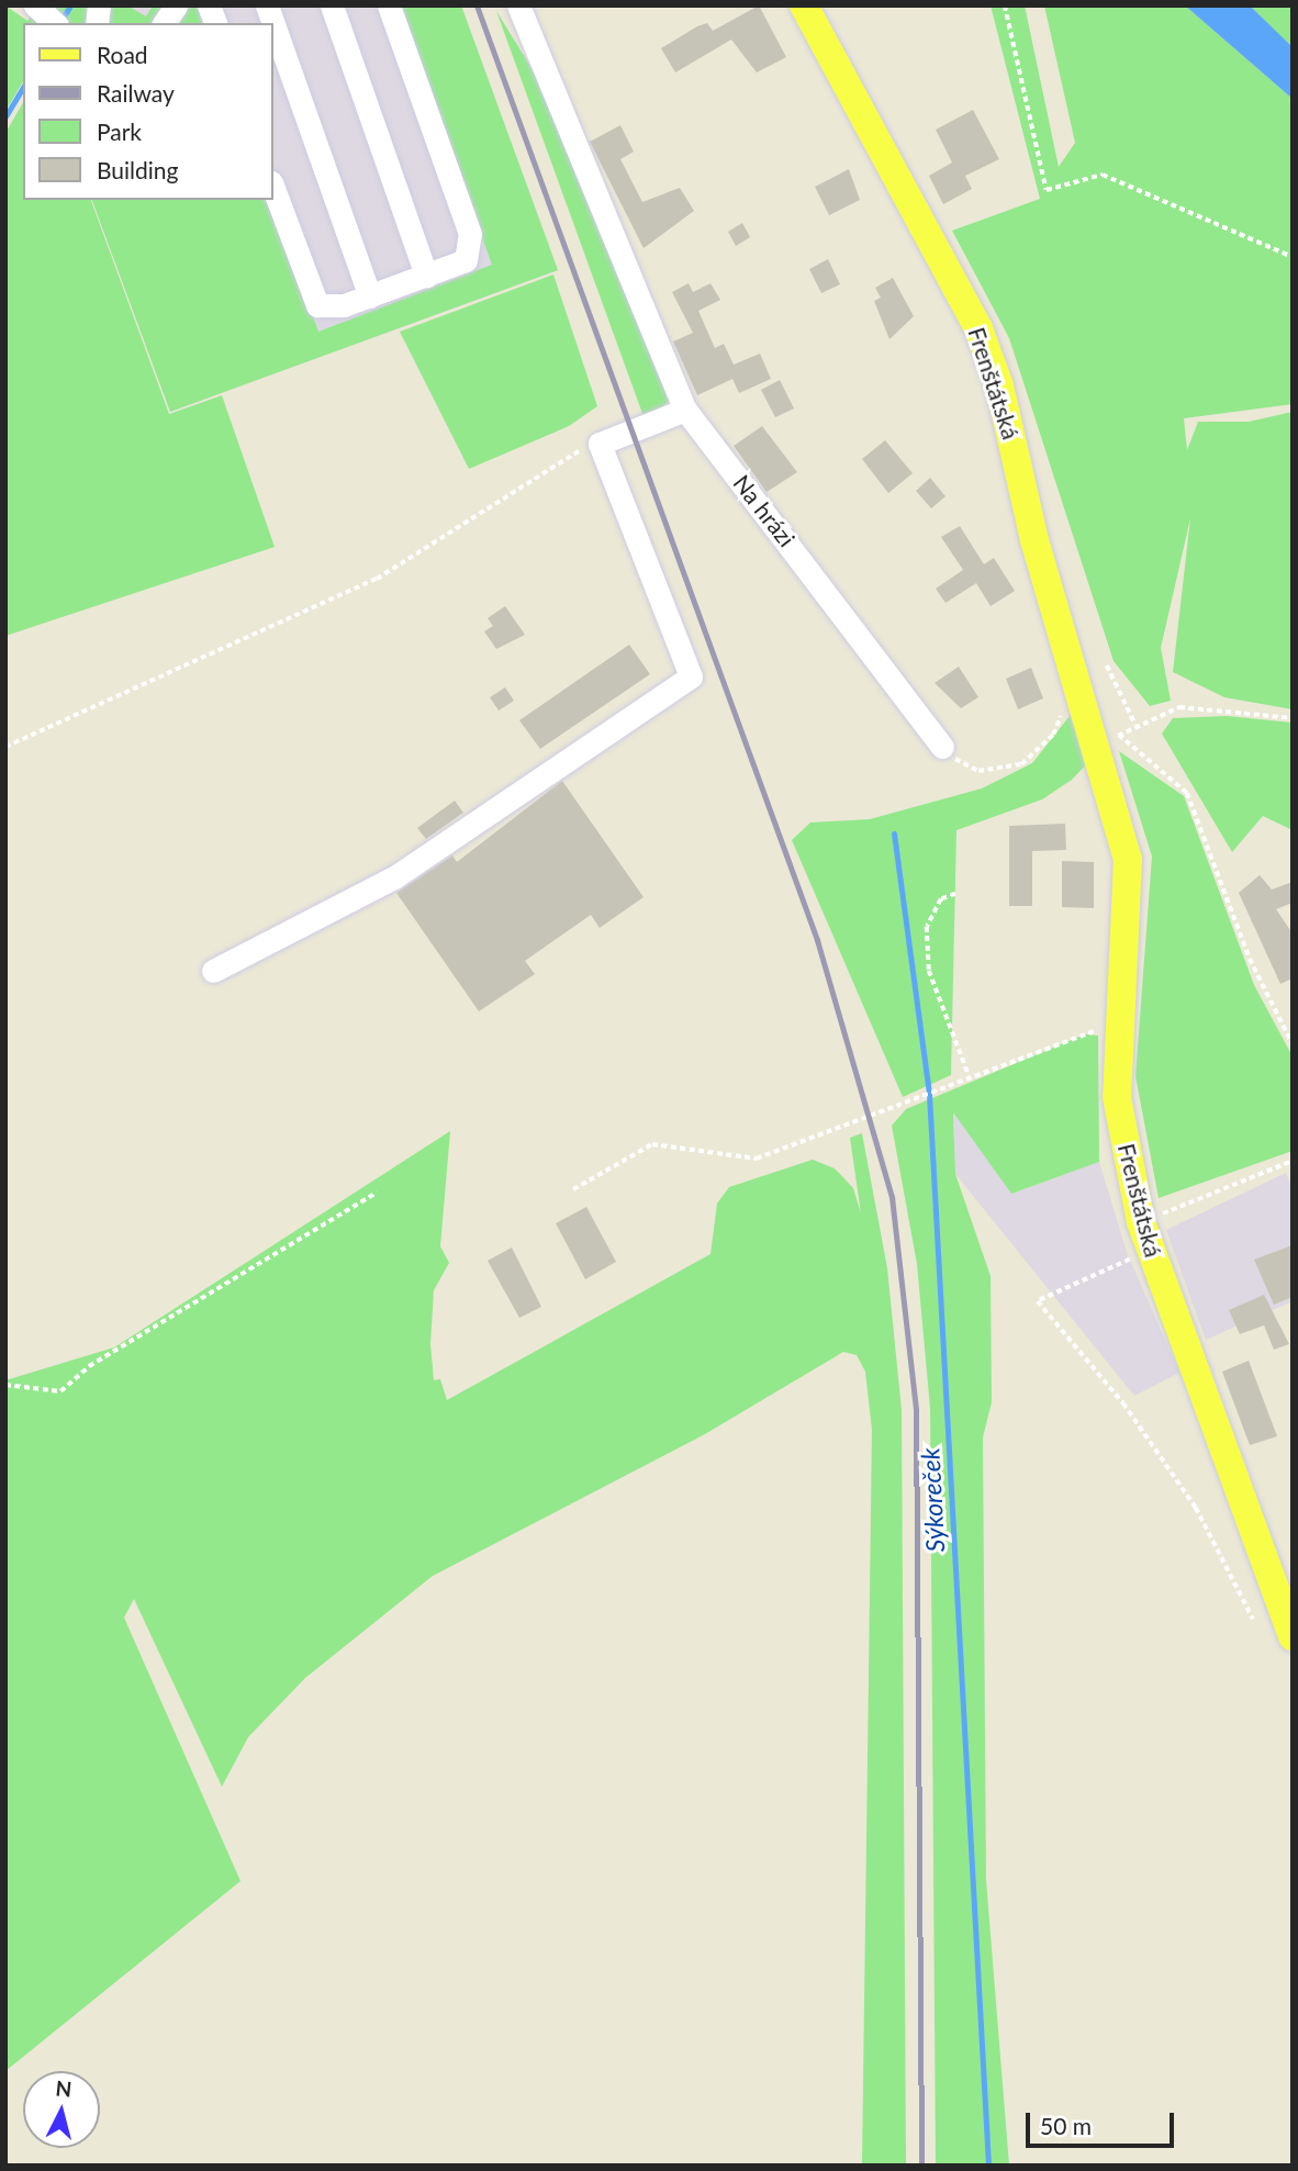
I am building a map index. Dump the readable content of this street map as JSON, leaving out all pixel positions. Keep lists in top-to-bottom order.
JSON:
{
  "streets": {
    "main road": ["Frenštátská"],
    "street": ["Na hrázi"]
  },
  "water": ["Sýkoreček"],
  "legend": [
    "Road",
    "Railway",
    "Park",
    "Building"
  ],
  "scale_bar": "50 m",
  "north": "top"
}
